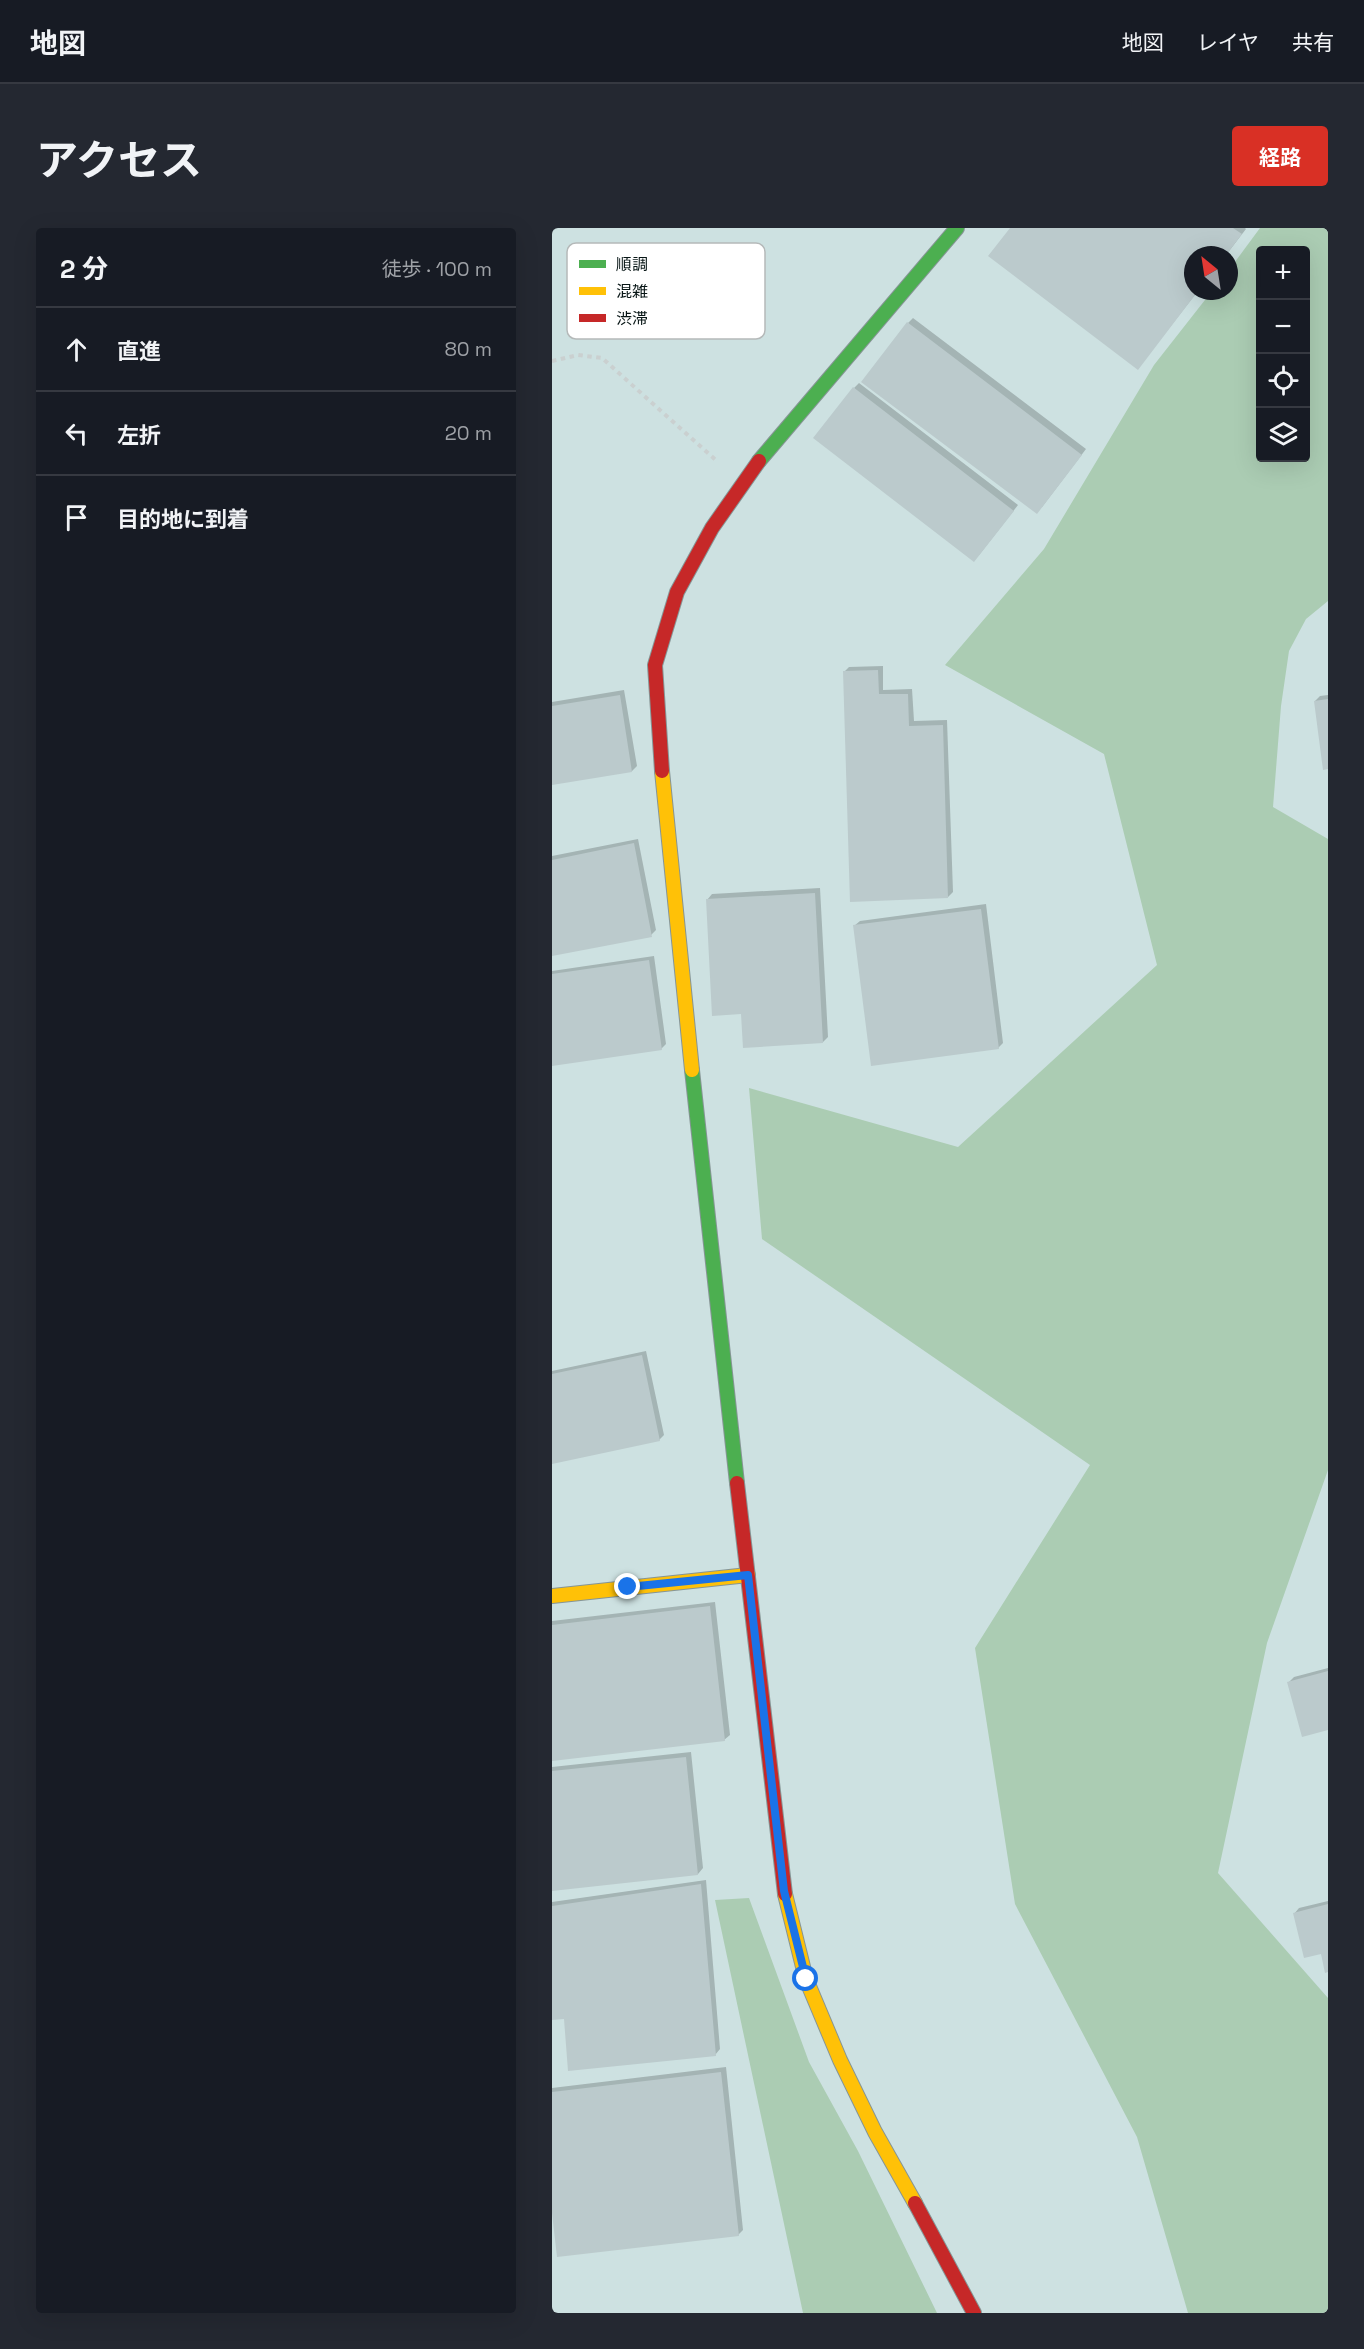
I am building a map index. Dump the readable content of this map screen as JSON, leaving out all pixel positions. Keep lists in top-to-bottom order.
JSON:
{
  "legend": ["順調", "混雑", "渋滞"],
  "north": "top left",
  "page": {
    "header": "地図",
    "nav": ["地図", "レイヤ", "共有"],
    "title": "アクセス",
    "buttons": "経路",
    "heading": ["2 分", "徒歩 · 100 m"],
    "map_buttons": ["+", "−"],
    "list": [
      ["直進", "80 m"],
      ["左折", "20 m"],
      "目的地に到着"
    ]
  }
}
